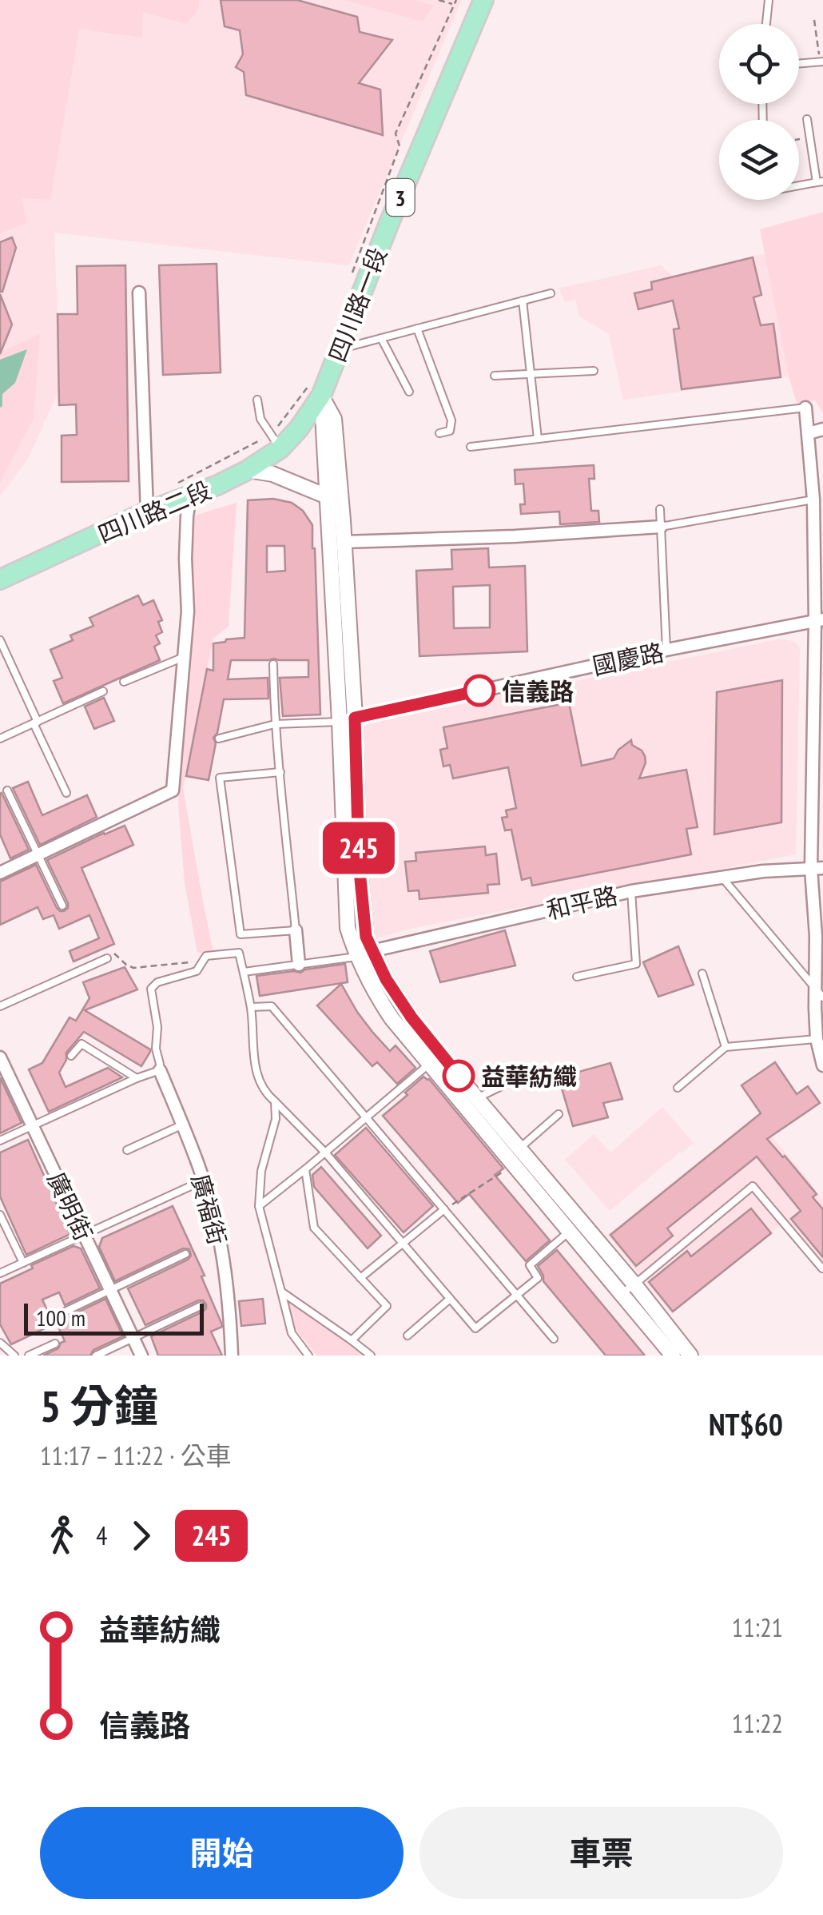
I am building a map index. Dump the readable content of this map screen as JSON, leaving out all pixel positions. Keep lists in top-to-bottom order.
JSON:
{
  "streets": {
    "main road": ["3", "四川路一段", "四川路二段"],
    "street": [
      "國慶路",
      "和平路",
      "廣明街",
      "廣福街"
    ]
  },
  "crossings": [
    ["四川路一段", "四川路二段"]
  ],
  "places": ["信義路", "益華紡織"],
  "lines": ["bus line 245"],
  "scale_bar": "100 m",
  "page": {
    "on_map": "245",
    "scale": "100 m",
    "heading": ["5 分鐘", "11:17 – 11:22 · 公車", "NT$60"],
    "legs": ["4", "245"],
    "list": [
      {
        "name": "益華紡織",
        "value": "11:21"
      },
      {
        "name": "信義路",
        "value": "11:22"
      }
    ],
    "buttons": ["開始", "車票"]
  }
}
